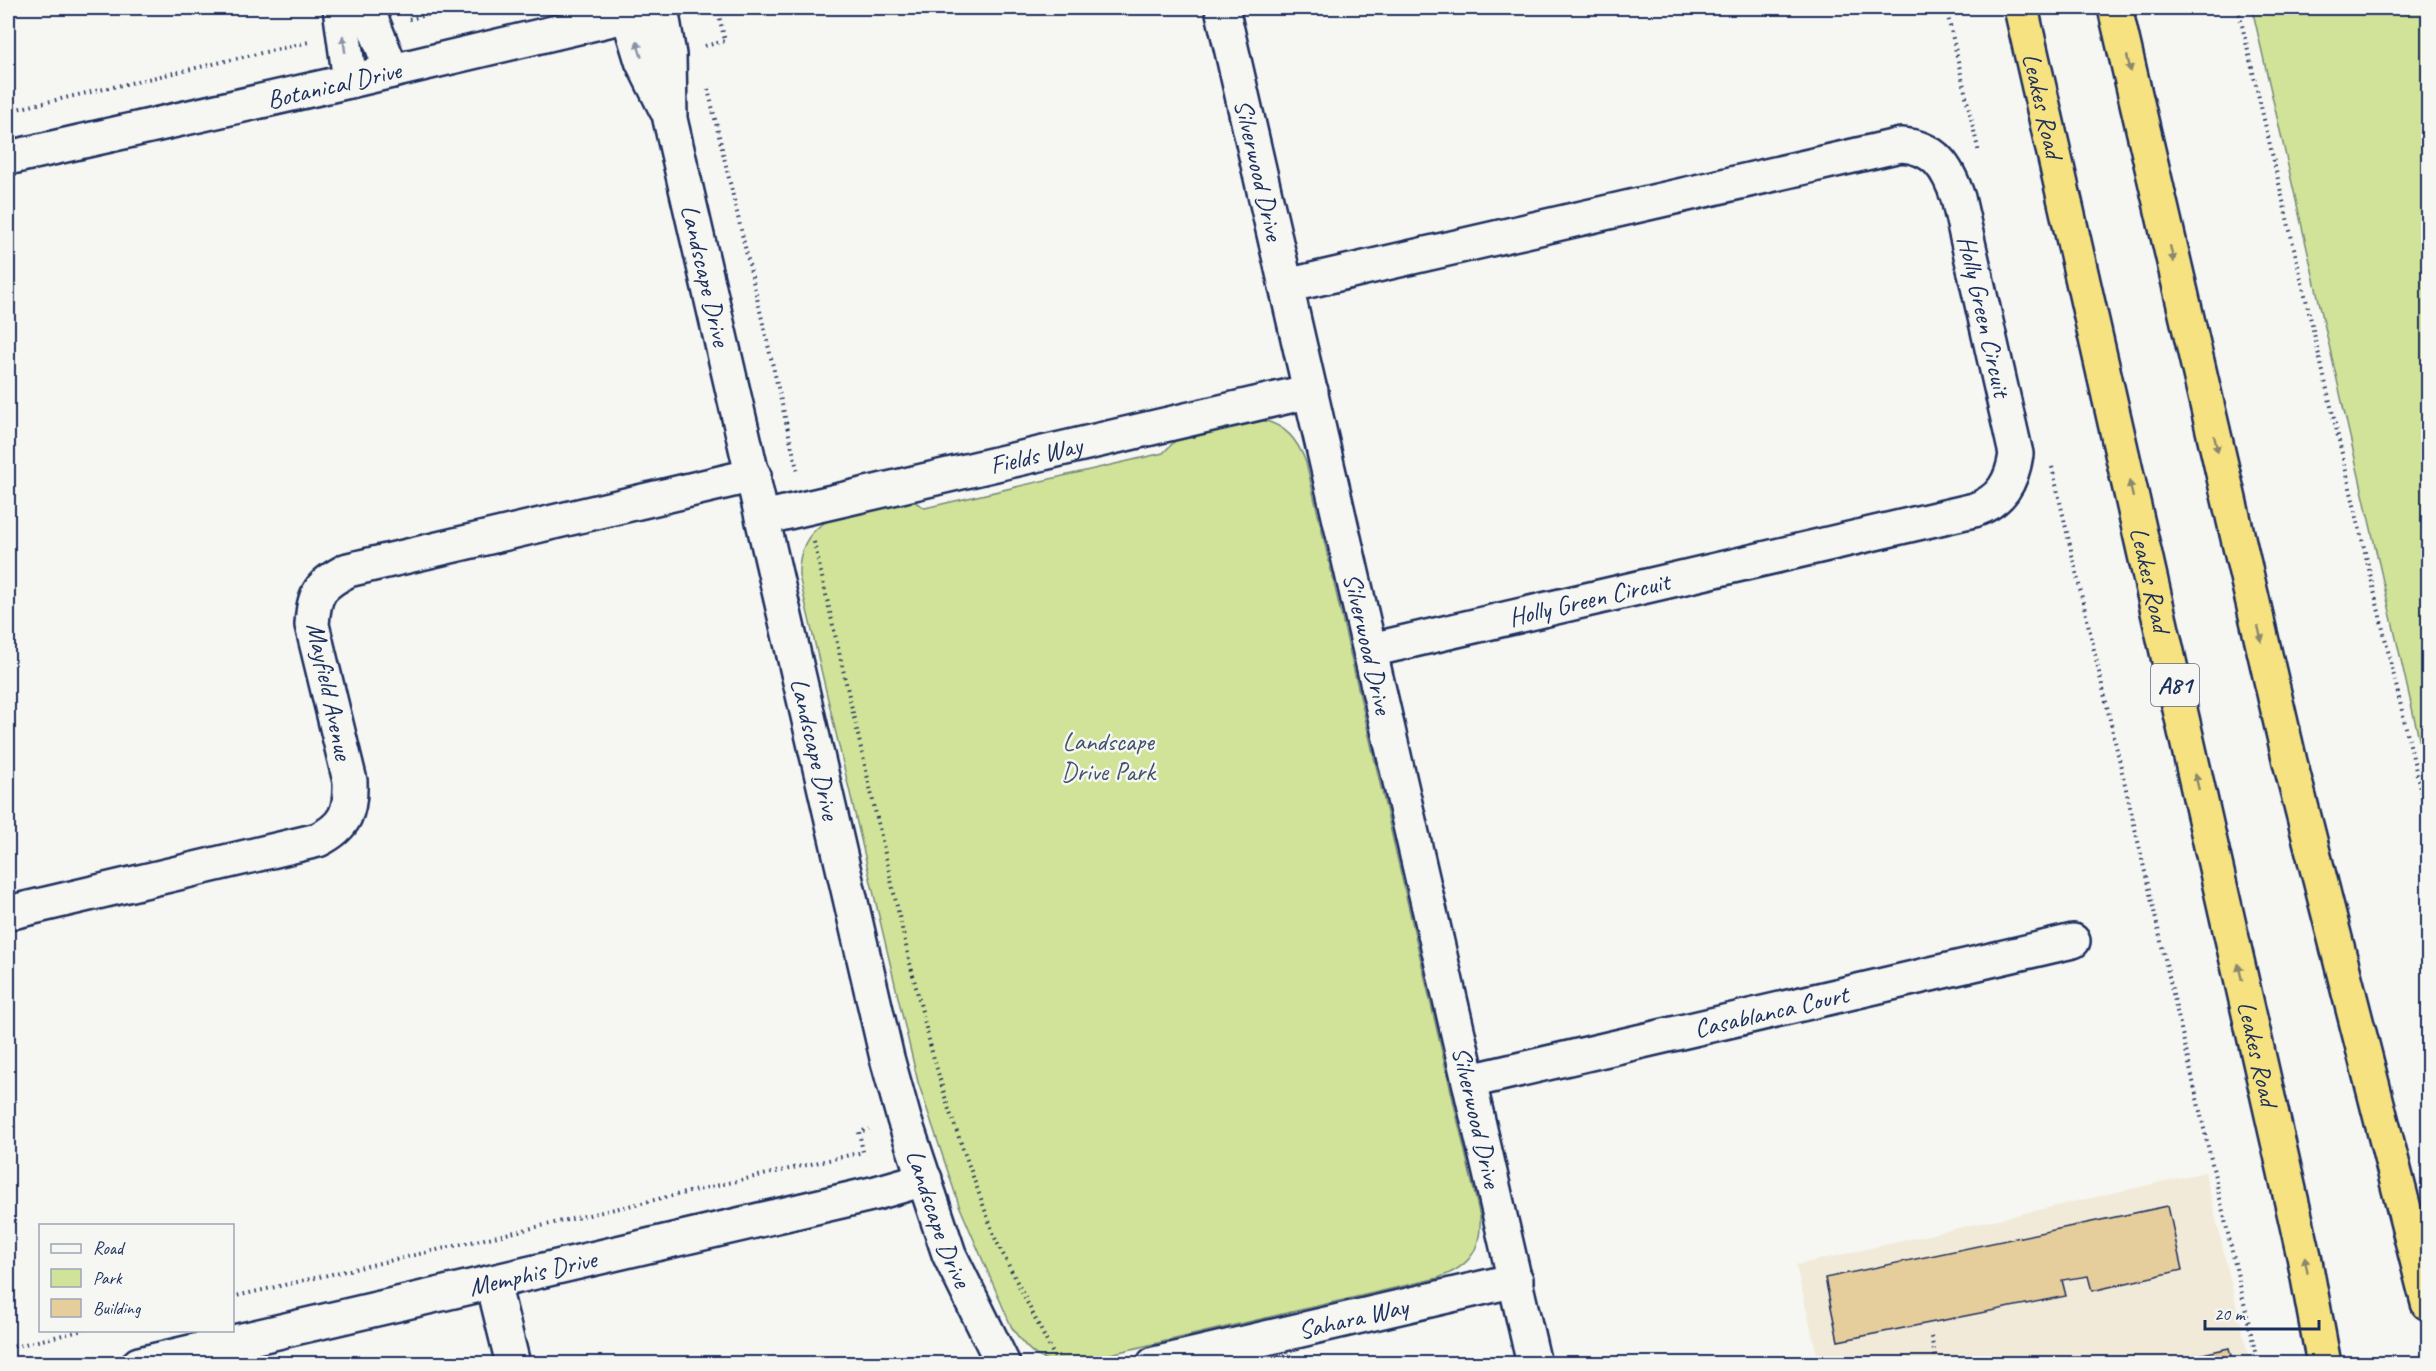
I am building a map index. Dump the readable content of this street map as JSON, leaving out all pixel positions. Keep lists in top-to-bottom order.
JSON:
{
  "streets": {
    "highway": ["Leakes Road", "A81"],
    "street": [
      "Botanical Drive",
      "Silverwood Drive",
      "Landscape Drive",
      "Holly Green Circuit",
      "Fields Way",
      "Mayfield Avenue",
      "Casablanca Court",
      "Memphis Drive",
      "Sahara Way"
    ]
  },
  "crossings": [
    ["Botanical Drive", "Landscape Drive"],
    ["Silverwood Drive", "Holly Green Circuit"],
    ["Silverwood Drive", "Fields Way"],
    ["Silverwood Drive", "Casablanca Court"],
    ["Silverwood Drive", "Sahara Way"],
    ["Landscape Drive", "Fields Way"],
    ["Landscape Drive", "Mayfield Avenue"],
    ["Landscape Drive", "Memphis Drive"]
  ],
  "parks": ["Landscape Drive Park"],
  "legend": ["Road", "Park", "Building"],
  "scale_bar": "20 m"
}
